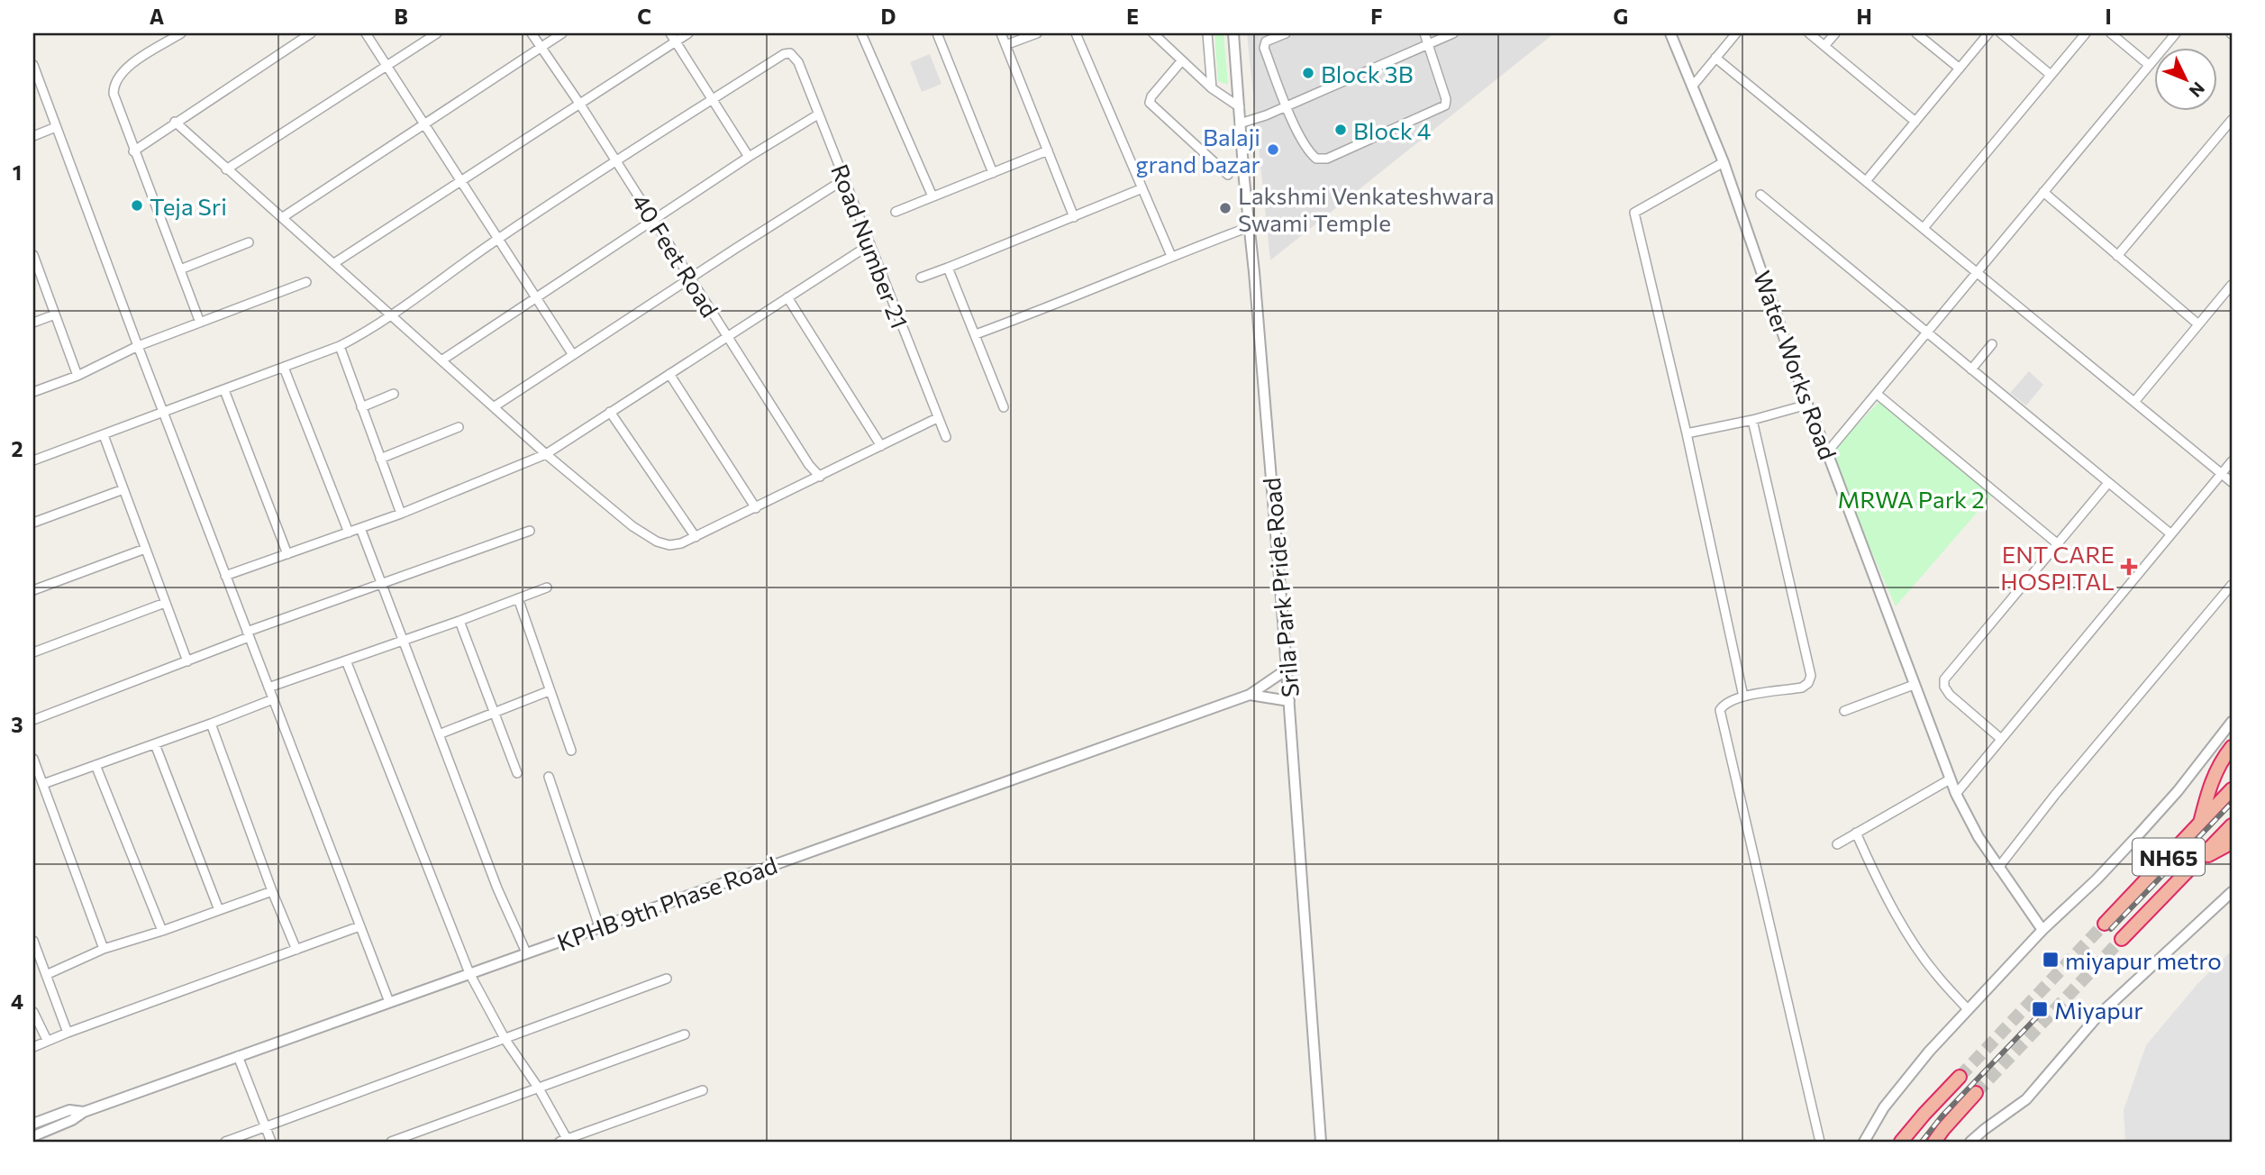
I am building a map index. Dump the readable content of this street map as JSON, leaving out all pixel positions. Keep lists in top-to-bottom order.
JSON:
{
  "streets": {
    "highway": ["NH65"],
    "street": [
      "Road Number 21",
      "40 Feet Road",
      "Water Works Road",
      "Srila Park Pride Road",
      "KPHB 9th Phase Road"
    ]
  },
  "crossings": [
    ["Srila Park Pride Road", "KPHB 9th Phase Road"]
  ],
  "parks": ["MRWA Park 2"],
  "places": {
    "other": [
      "Block 3B",
      "Block 4",
      "Balaji grand bazar",
      "Teja Sri",
      "Lakshmi Venkateshwara Swami Temple"
    ],
    "health": ["ENT CARE HOSPITAL"],
    "transit": ["miyapur metro", "Miyapur"]
  },
  "north": "bottom right",
  "grid": {
    "columns": [
      "A",
      "B",
      "C",
      "D",
      "E",
      "F",
      "G",
      "H",
      "I"
    ],
    "rows": [
      "1",
      "2",
      "3",
      "4"
    ]
  }
}
